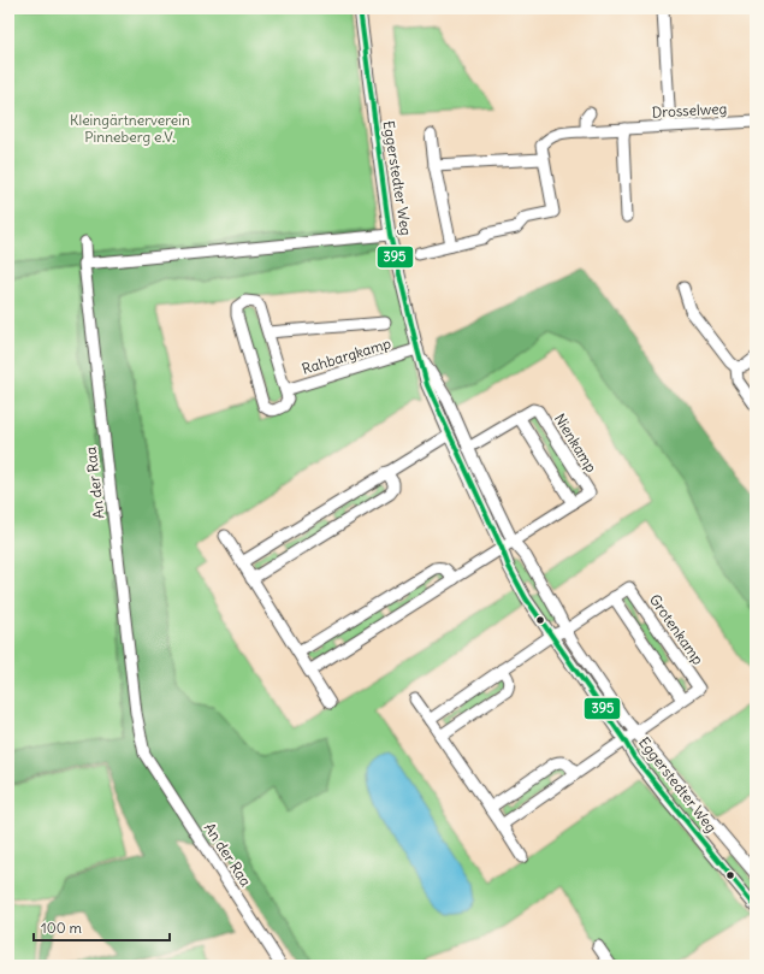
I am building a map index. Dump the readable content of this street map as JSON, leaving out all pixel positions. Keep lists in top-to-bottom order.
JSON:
{
  "streets": {
    "street": [
      "Drosselweg",
      "Eggerstedter Weg",
      "Rahbargkamp",
      "Nienkamp",
      "An der Raa",
      "Grotenkamp"
    ]
  },
  "crossings": [
    ["Eggerstedter Weg", "Rahbargkamp"],
    ["Eggerstedter Weg", "Nienkamp"],
    ["Eggerstedter Weg", "Grotenkamp"]
  ],
  "parks": ["Kleingärtnerverein Pinneberg e.V."],
  "lines": ["transit line 395"],
  "scale_bar": "100 m"
}
